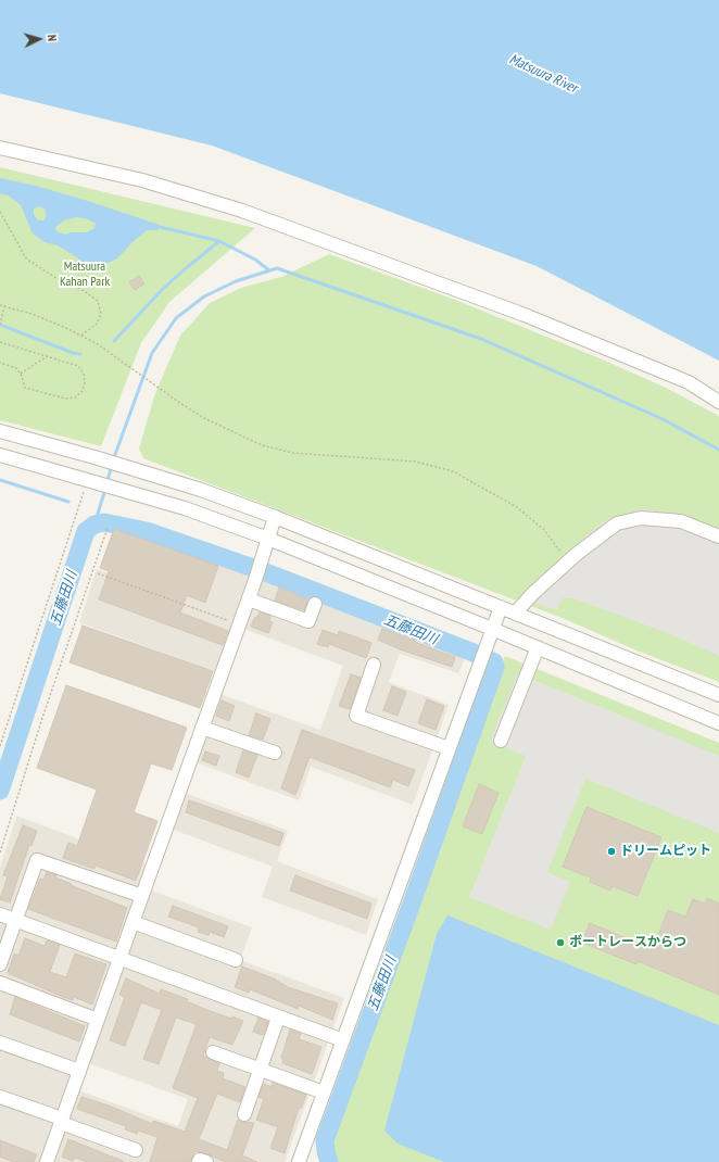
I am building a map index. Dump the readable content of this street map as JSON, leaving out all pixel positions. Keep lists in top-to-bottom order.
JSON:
{
  "water": ["Matsuura River", "五藤田川"],
  "parks": ["Matsuura Kahan Park"],
  "places": ["ドリームピット", "ボートレースからつ"],
  "north": "right"
}
